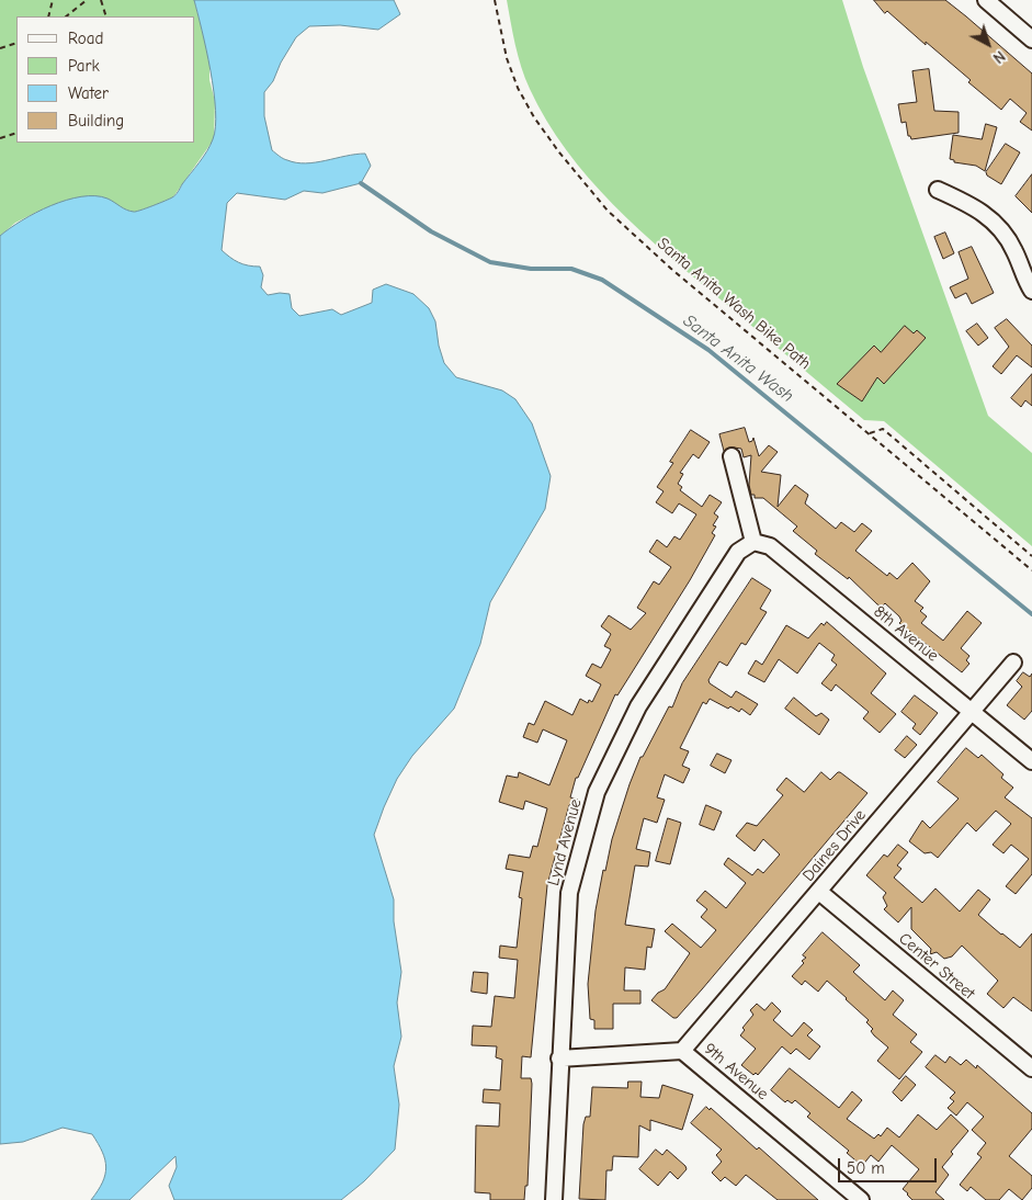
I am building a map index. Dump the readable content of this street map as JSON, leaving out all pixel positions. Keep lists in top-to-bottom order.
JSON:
{
  "streets": {
    "street": [
      "8th Avenue",
      "Lynd Avenue",
      "Daines Drive",
      "Center Street",
      "9th Avenue"
    ],
    "path": ["Santa Anita Wash Bike Path"]
  },
  "crossings": [
    ["8th Avenue", "Lynd Avenue"],
    ["8th Avenue", "Daines Drive"],
    ["Lynd Avenue", "9th Avenue"],
    ["Daines Drive", "Center Street"],
    ["Daines Drive", "9th Avenue"]
  ],
  "water": ["Santa Anita Wash"],
  "legend": [
    "Road",
    "Park",
    "Water",
    "Building"
  ],
  "scale_bar": "50 m",
  "north": "bottom right"
}
